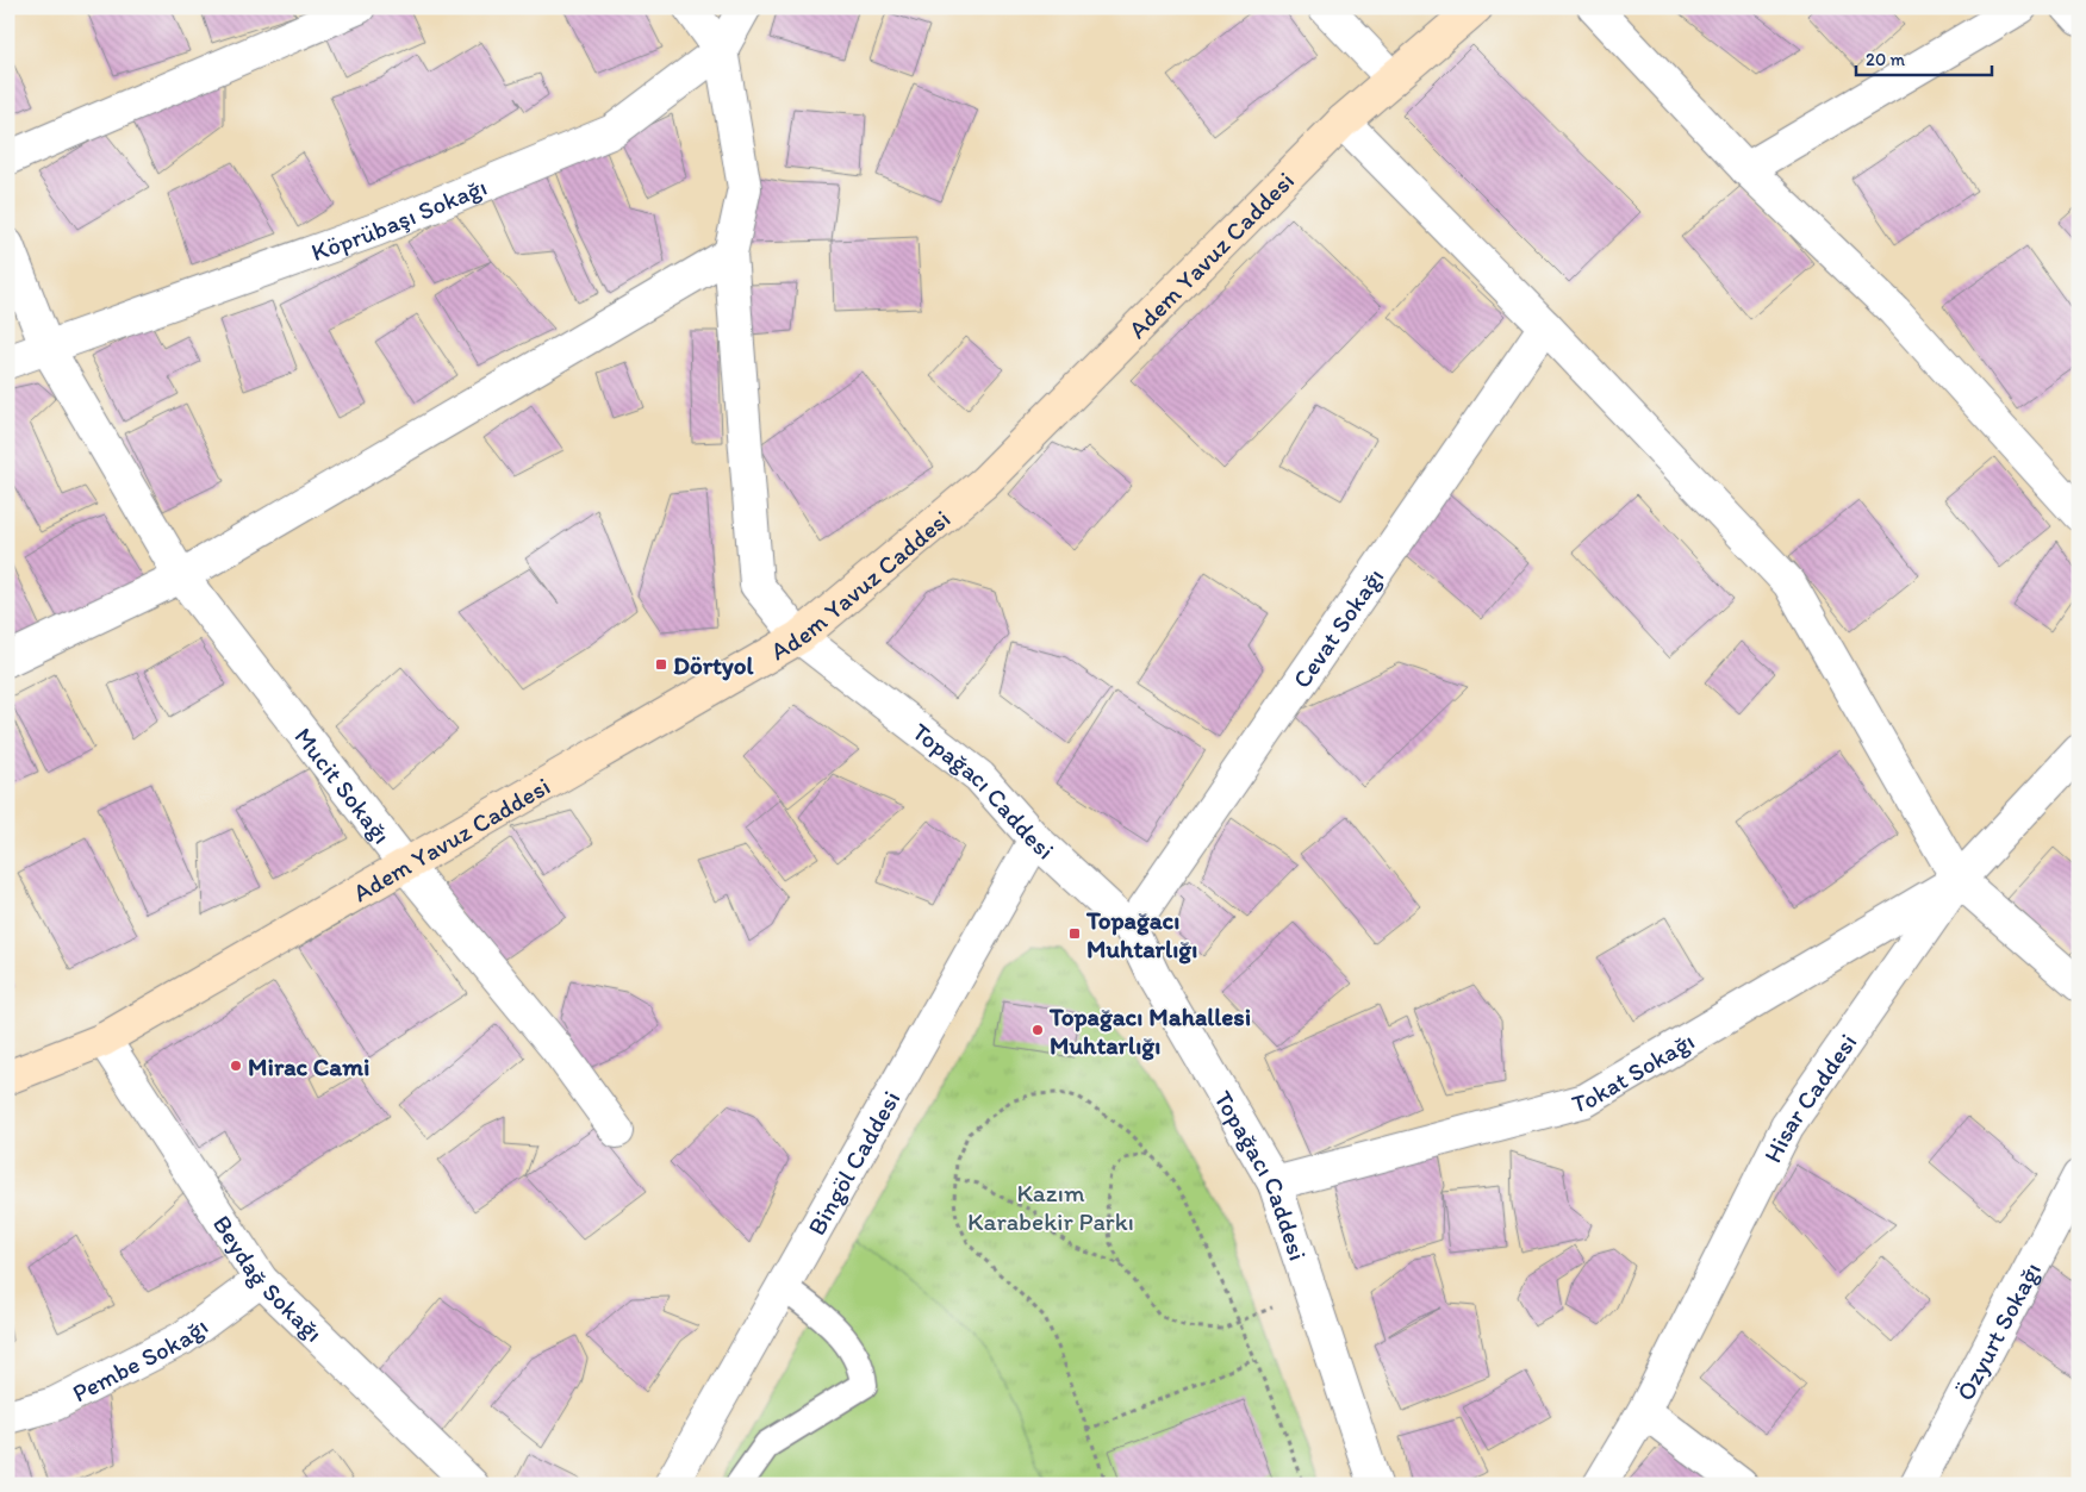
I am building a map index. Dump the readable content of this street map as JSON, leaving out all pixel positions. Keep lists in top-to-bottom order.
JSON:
{
  "streets": {
    "street": [
      "Köprübaşı Sokağı",
      "Adem Yavuz Caddesi",
      "Cevat Sokağı",
      "Mucit Sokağı",
      "Topağacı Caddesi",
      "Tokat Sokağı",
      "Hisar Caddesi",
      "Bingöl Caddesi",
      "Beydağ Sokağı",
      "Özyurt Sokağı",
      "Pembe Sokağı"
    ]
  },
  "crossings": [
    ["Köprübaşı Sokağı", "Mucit Sokağı"],
    ["Köprübaşı Sokağı", "Topağacı Caddesi"],
    ["Adem Yavuz Caddesi", "Mucit Sokağı"],
    ["Adem Yavuz Caddesi", "Topağacı Caddesi"],
    ["Adem Yavuz Caddesi", "Beydağ Sokağı"],
    ["Cevat Sokağı", "Topağacı Caddesi"],
    ["Topağacı Caddesi", "Tokat Sokağı"],
    ["Topağacı Caddesi", "Bingöl Caddesi"],
    ["Tokat Sokağı", "Hisar Caddesi"],
    ["Beydağ Sokağı", "Pembe Sokağı"]
  ],
  "parks": ["Kazım Karabekir Parkı"],
  "places": {
    "transit": ["Dörtyol", "Topağacı Muhtarlığı"],
    "other": ["Topağacı Mahallesi Muhtarlığı", "Mirac Cami"]
  },
  "scale_bar": "20 m"
}
